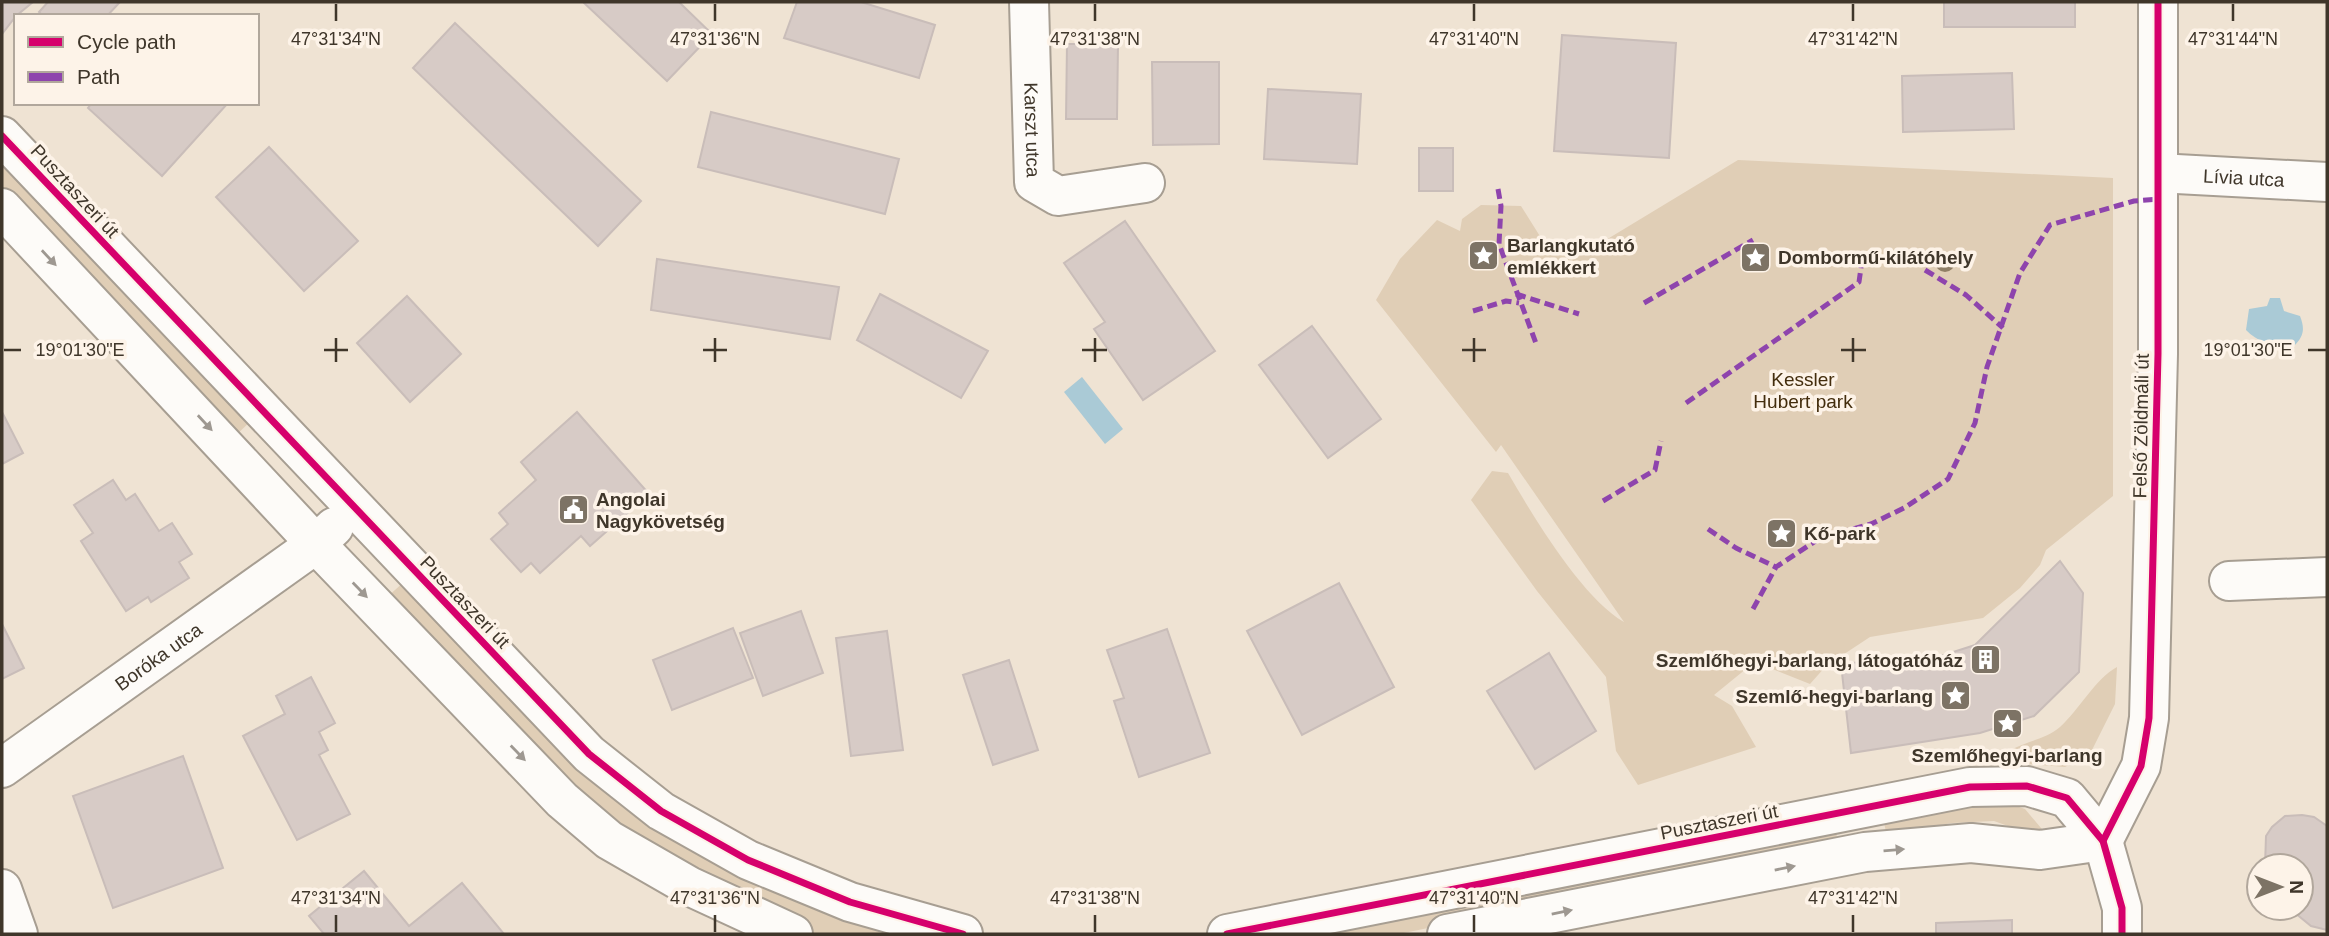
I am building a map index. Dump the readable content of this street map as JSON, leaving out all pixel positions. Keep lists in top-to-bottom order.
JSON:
{
  "streets": {
    "street": [
      "Karszt utca",
      "Lívia utca",
      "Pusztaszeri út",
      "Felső Zöldmáli út",
      "Boróka utca"
    ]
  },
  "crossings": [
    ["Lívia utca", "Felső Zöldmáli út"],
    ["Pusztaszeri út", "Felső Zöldmáli út"]
  ],
  "parks": ["Kessler Hubert park"],
  "places": {
    "place": [
      "Barlangkutató emlékkert",
      "Dombormű-kilátóhely",
      "Kő-park",
      "Szemlő-hegyi-barlang",
      "Szemlőhegyi-barlang"
    ],
    "public building": ["Angolai Nagykövetség"],
    "building": ["Szemlőhegyi-barlang, látogatóház"]
  },
  "legend": ["Cycle path", "Path"],
  "north": "right",
  "coordinates": [
    "47°31'34\"N",
    "47°31'36\"N",
    "47°31'38\"N",
    "47°31'40\"N",
    "47°31'42\"N",
    "47°31'44\"N",
    "19°01'30\"E"
  ]
}
